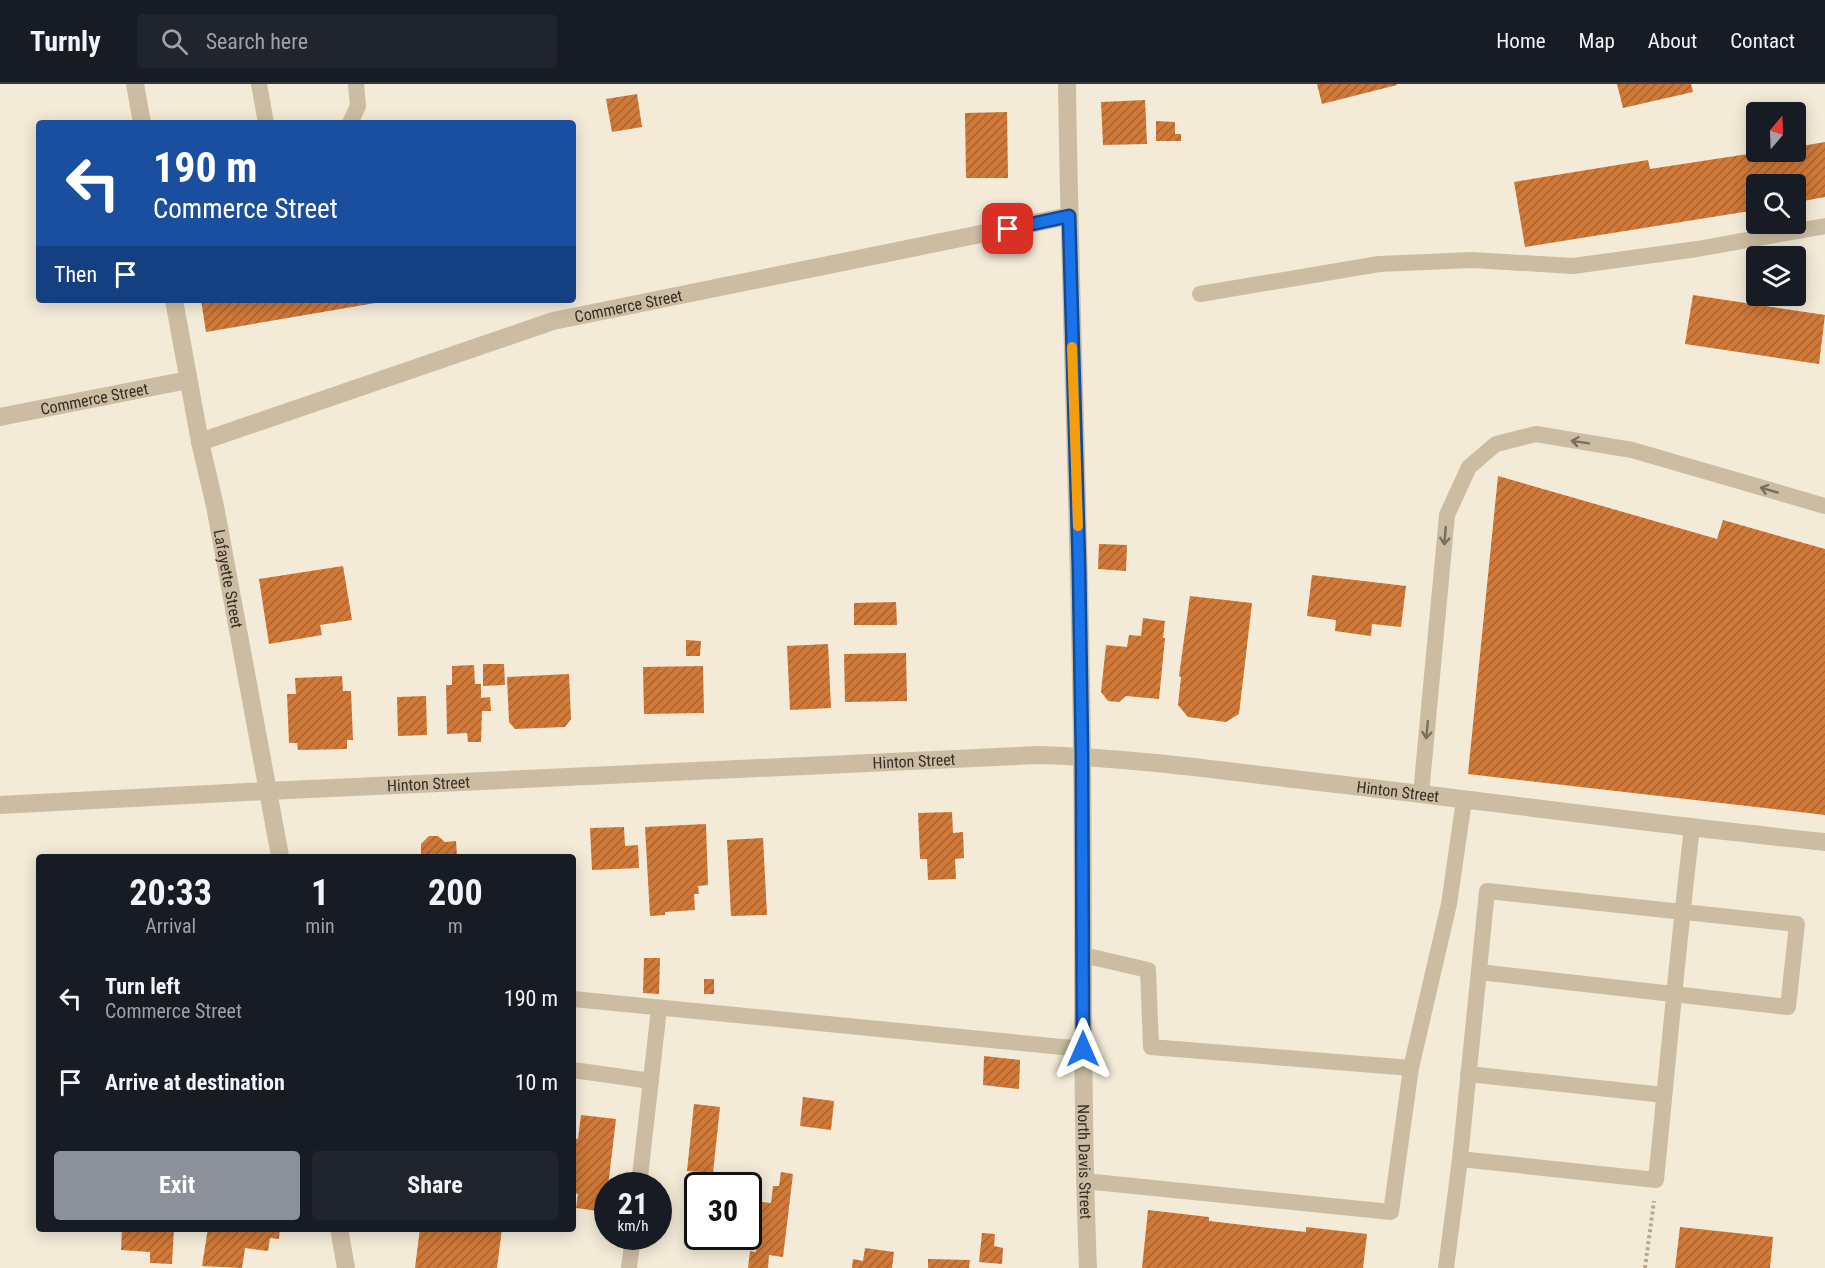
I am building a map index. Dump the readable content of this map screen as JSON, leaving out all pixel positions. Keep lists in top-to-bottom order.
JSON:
{
  "streets": {
    "street": [
      "Commerce Street",
      "Lafayette Street",
      "Hinton Street",
      "North Davis Street"
    ]
  },
  "crossings": [
    ["Commerce Street", "Lafayette Street"],
    ["Commerce Street", "North Davis Street"],
    ["Lafayette Street", "Hinton Street"],
    ["Hinton Street", "North Davis Street"]
  ],
  "north": "top",
  "page": {
    "header": "Turnly",
    "search": "Search here",
    "nav": [
      "Home",
      "Map",
      "About",
      "Contact"
    ],
    "turn": ["190 m", "Commerce Street"],
    "then": "Then",
    "eta": [
      "20:33",
      "Arrival",
      "1",
      "min",
      "200",
      "m"
    ],
    "list": [
      {
        "name": "Turn left",
        "note": "Commerce Street",
        "value": "190 m"
      },
      {
        "name": "Arrive at destination",
        "value": "10 m"
      }
    ],
    "buttons": ["Exit", "Share"],
    "speed": "21 km/h",
    "limit": "30"
  }
}
